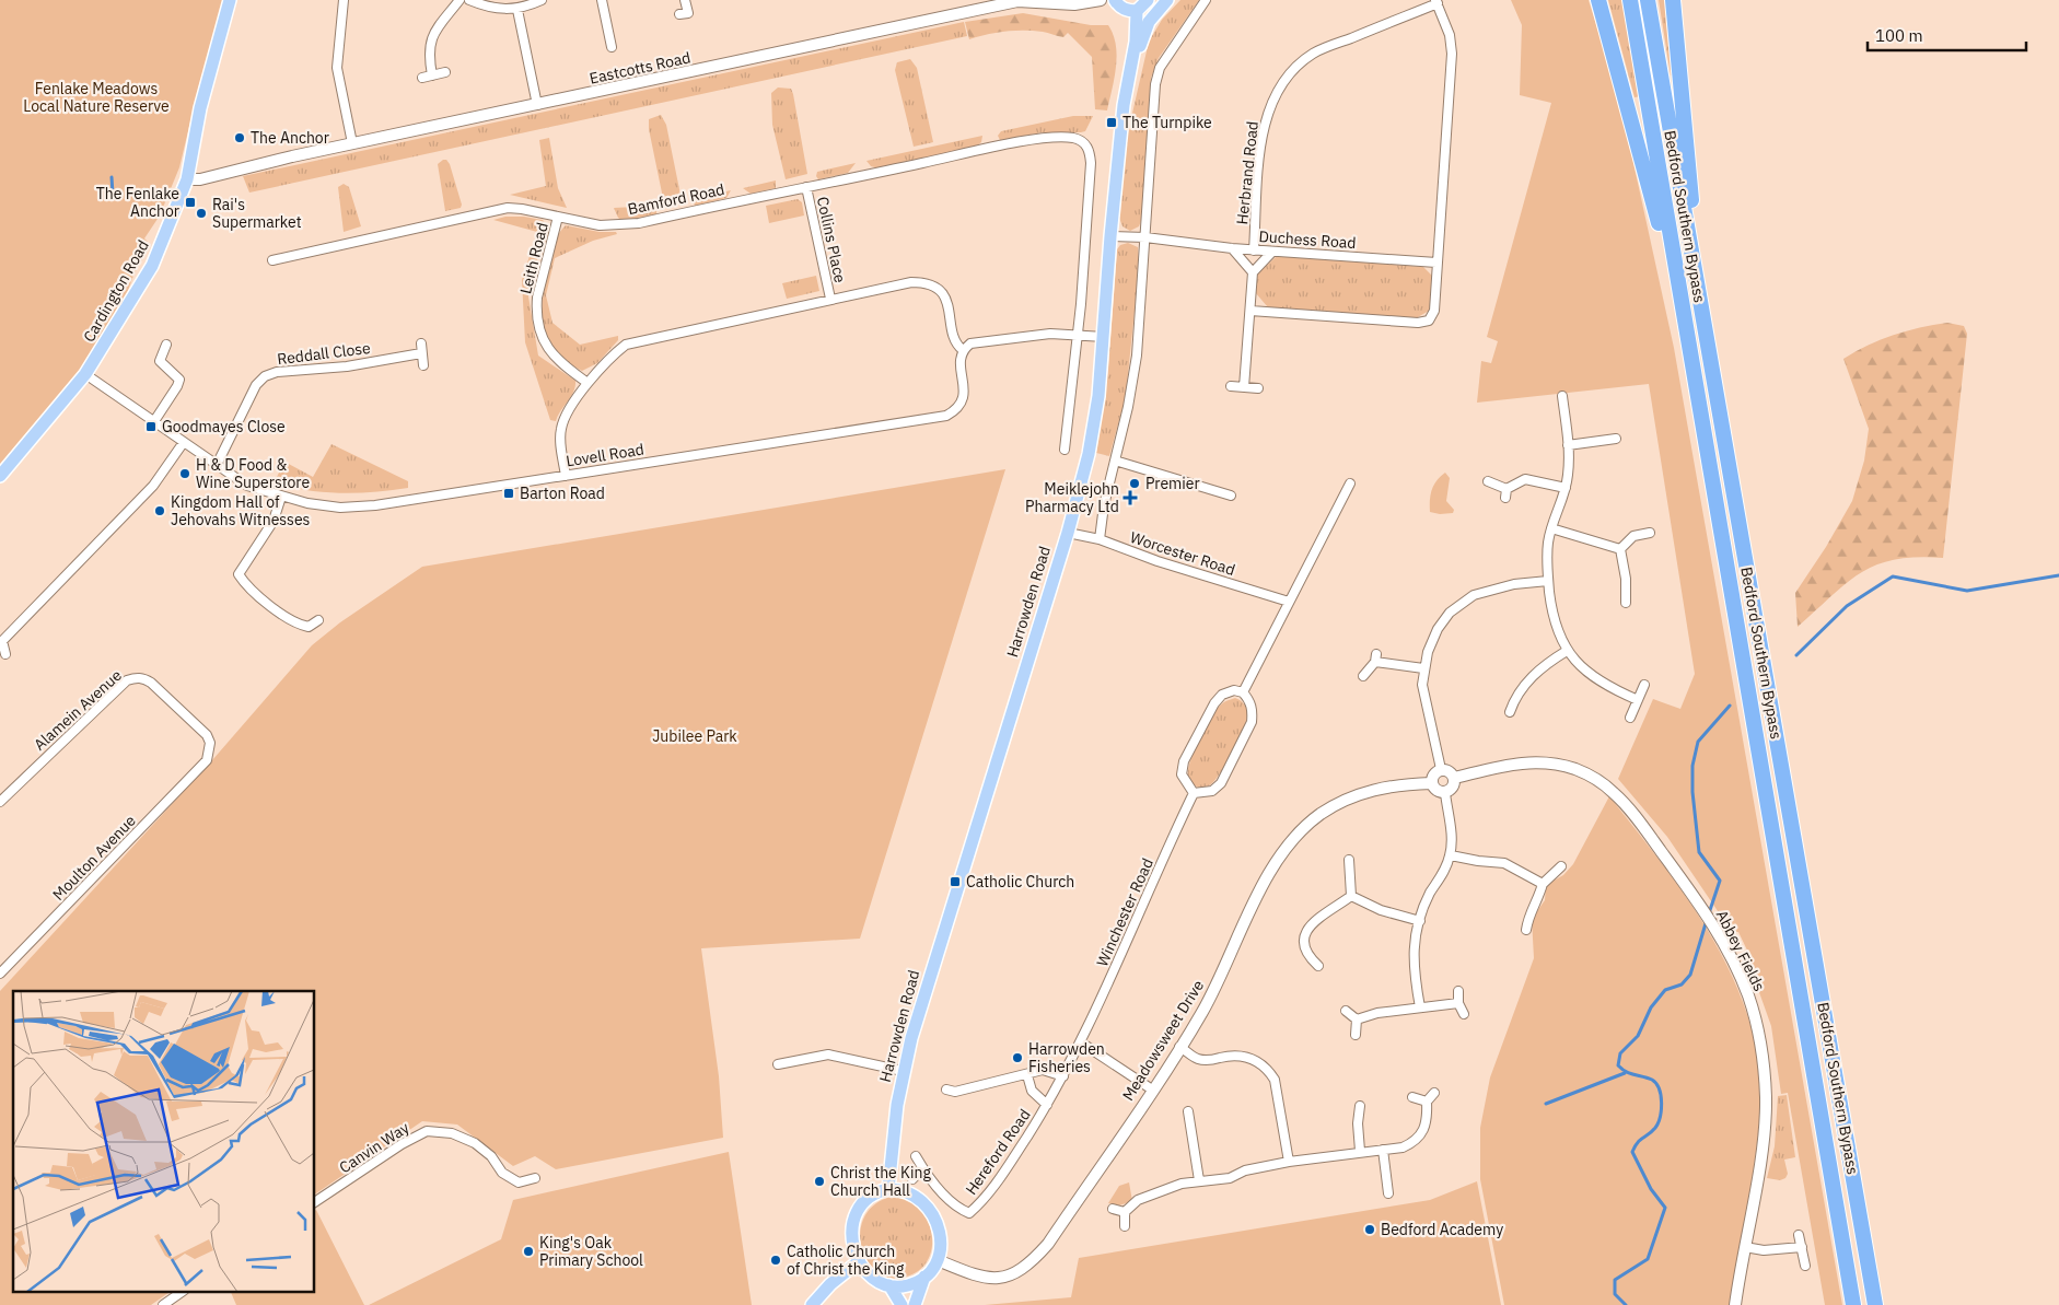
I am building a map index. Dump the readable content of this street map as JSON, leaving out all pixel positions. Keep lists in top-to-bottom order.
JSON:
{
  "streets": {
    "highway": ["Bedford Southern Bypass"],
    "main road": ["Cardington Road", "Harrowden Road"],
    "street": [
      "Eastcotts Road",
      "Herbrand Road",
      "Bamford Road",
      "Collins Place",
      "Duchess Road",
      "Leith Road",
      "Reddall Close",
      "Lovell Road",
      "Worcester Road",
      "Alamein Avenue",
      "Moulton Avenue",
      "Winchester Road",
      "Abbey Fields",
      "Meadowsweet Drive",
      "Canvin Way",
      "Hereford Road"
    ]
  },
  "crossings": [
    ["Eastcotts Road", "Cardington Road"],
    ["Herbrand Road", "Duchess Road"],
    ["Bamford Road", "Collins Place"],
    ["Bamford Road", "Leith Road"],
    ["Duchess Road", "Harrowden Road"],
    ["Cardington Road", "Lovell Road"],
    ["Reddall Close", "Lovell Road"],
    ["Worcester Road", "Harrowden Road"],
    ["Harrowden Road", "Meadowsweet Drive"],
    ["Alamein Avenue", "Moulton Avenue"],
    ["Winchester Road", "Hereford Road"],
    ["Abbey Fields", "Meadowsweet Drive"]
  ],
  "parks": ["Fenlake Meadows Local Nature Reserve", "Jubilee Park"],
  "places": {
    "transit": [
      "The Turnpike",
      "The Fenlake Anchor",
      "Goodmayes Close",
      "Barton Road",
      "Catholic Church"
    ],
    "other": [
      "The Anchor",
      "Rai's Supermarket",
      "H & D Food & Wine Superstore",
      "Premier",
      "Kingdom Hall of Jehovahs Witnesses",
      "Harrowden Fisheries",
      "Christ the King Church Hall",
      "Bedford Academy",
      "King's Oak Primary School",
      "Catholic Church of Christ the King"
    ],
    "health": ["Meiklejohn Pharmacy Ltd"]
  },
  "scale_bar": "100 m"
}
